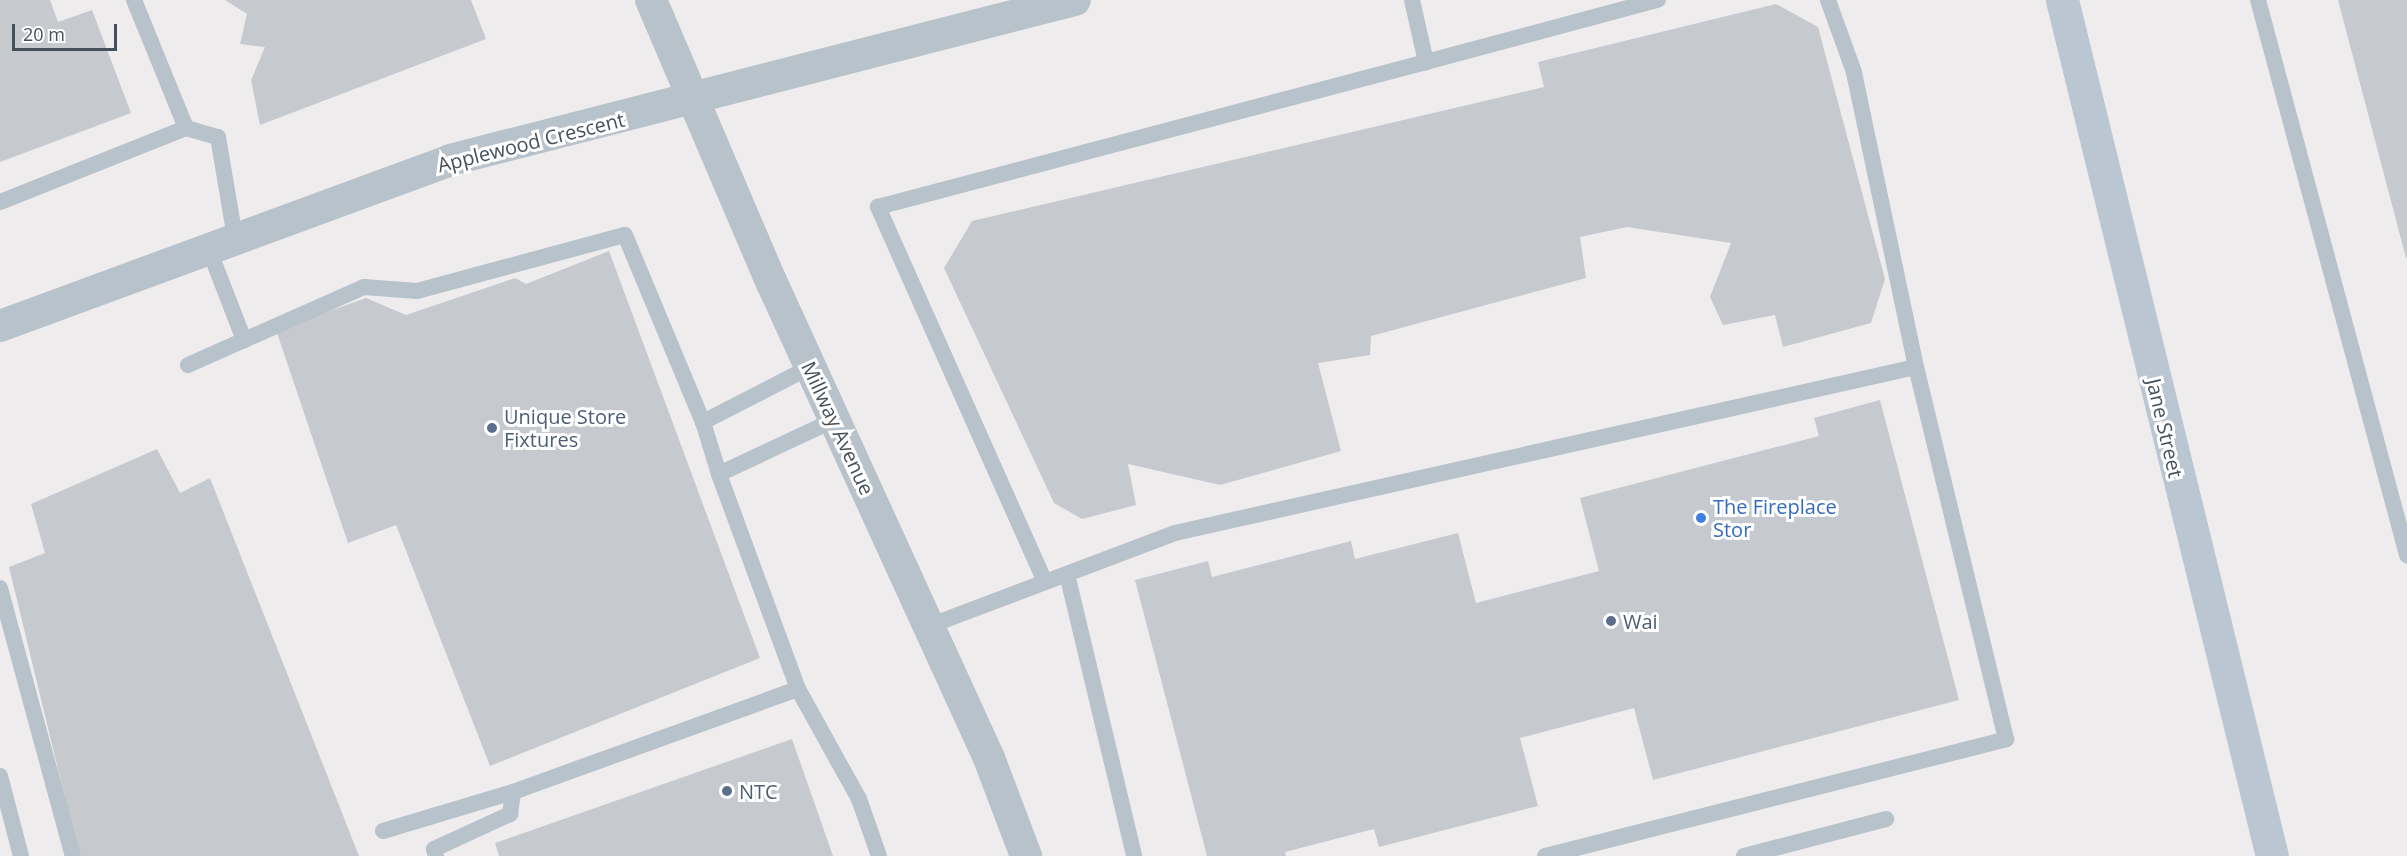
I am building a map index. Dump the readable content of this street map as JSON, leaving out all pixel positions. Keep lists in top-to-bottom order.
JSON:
{
  "streets": {
    "main road": ["Jane Street"],
    "street": ["Applewood Crescent", "Millway Avenue"]
  },
  "crossings": [
    ["Applewood Crescent", "Millway Avenue"]
  ],
  "places": [
    "Unique Store Fixtures",
    "The Fireplace Stor",
    "Wai",
    "NTC"
  ],
  "scale_bar": "20 m"
}
